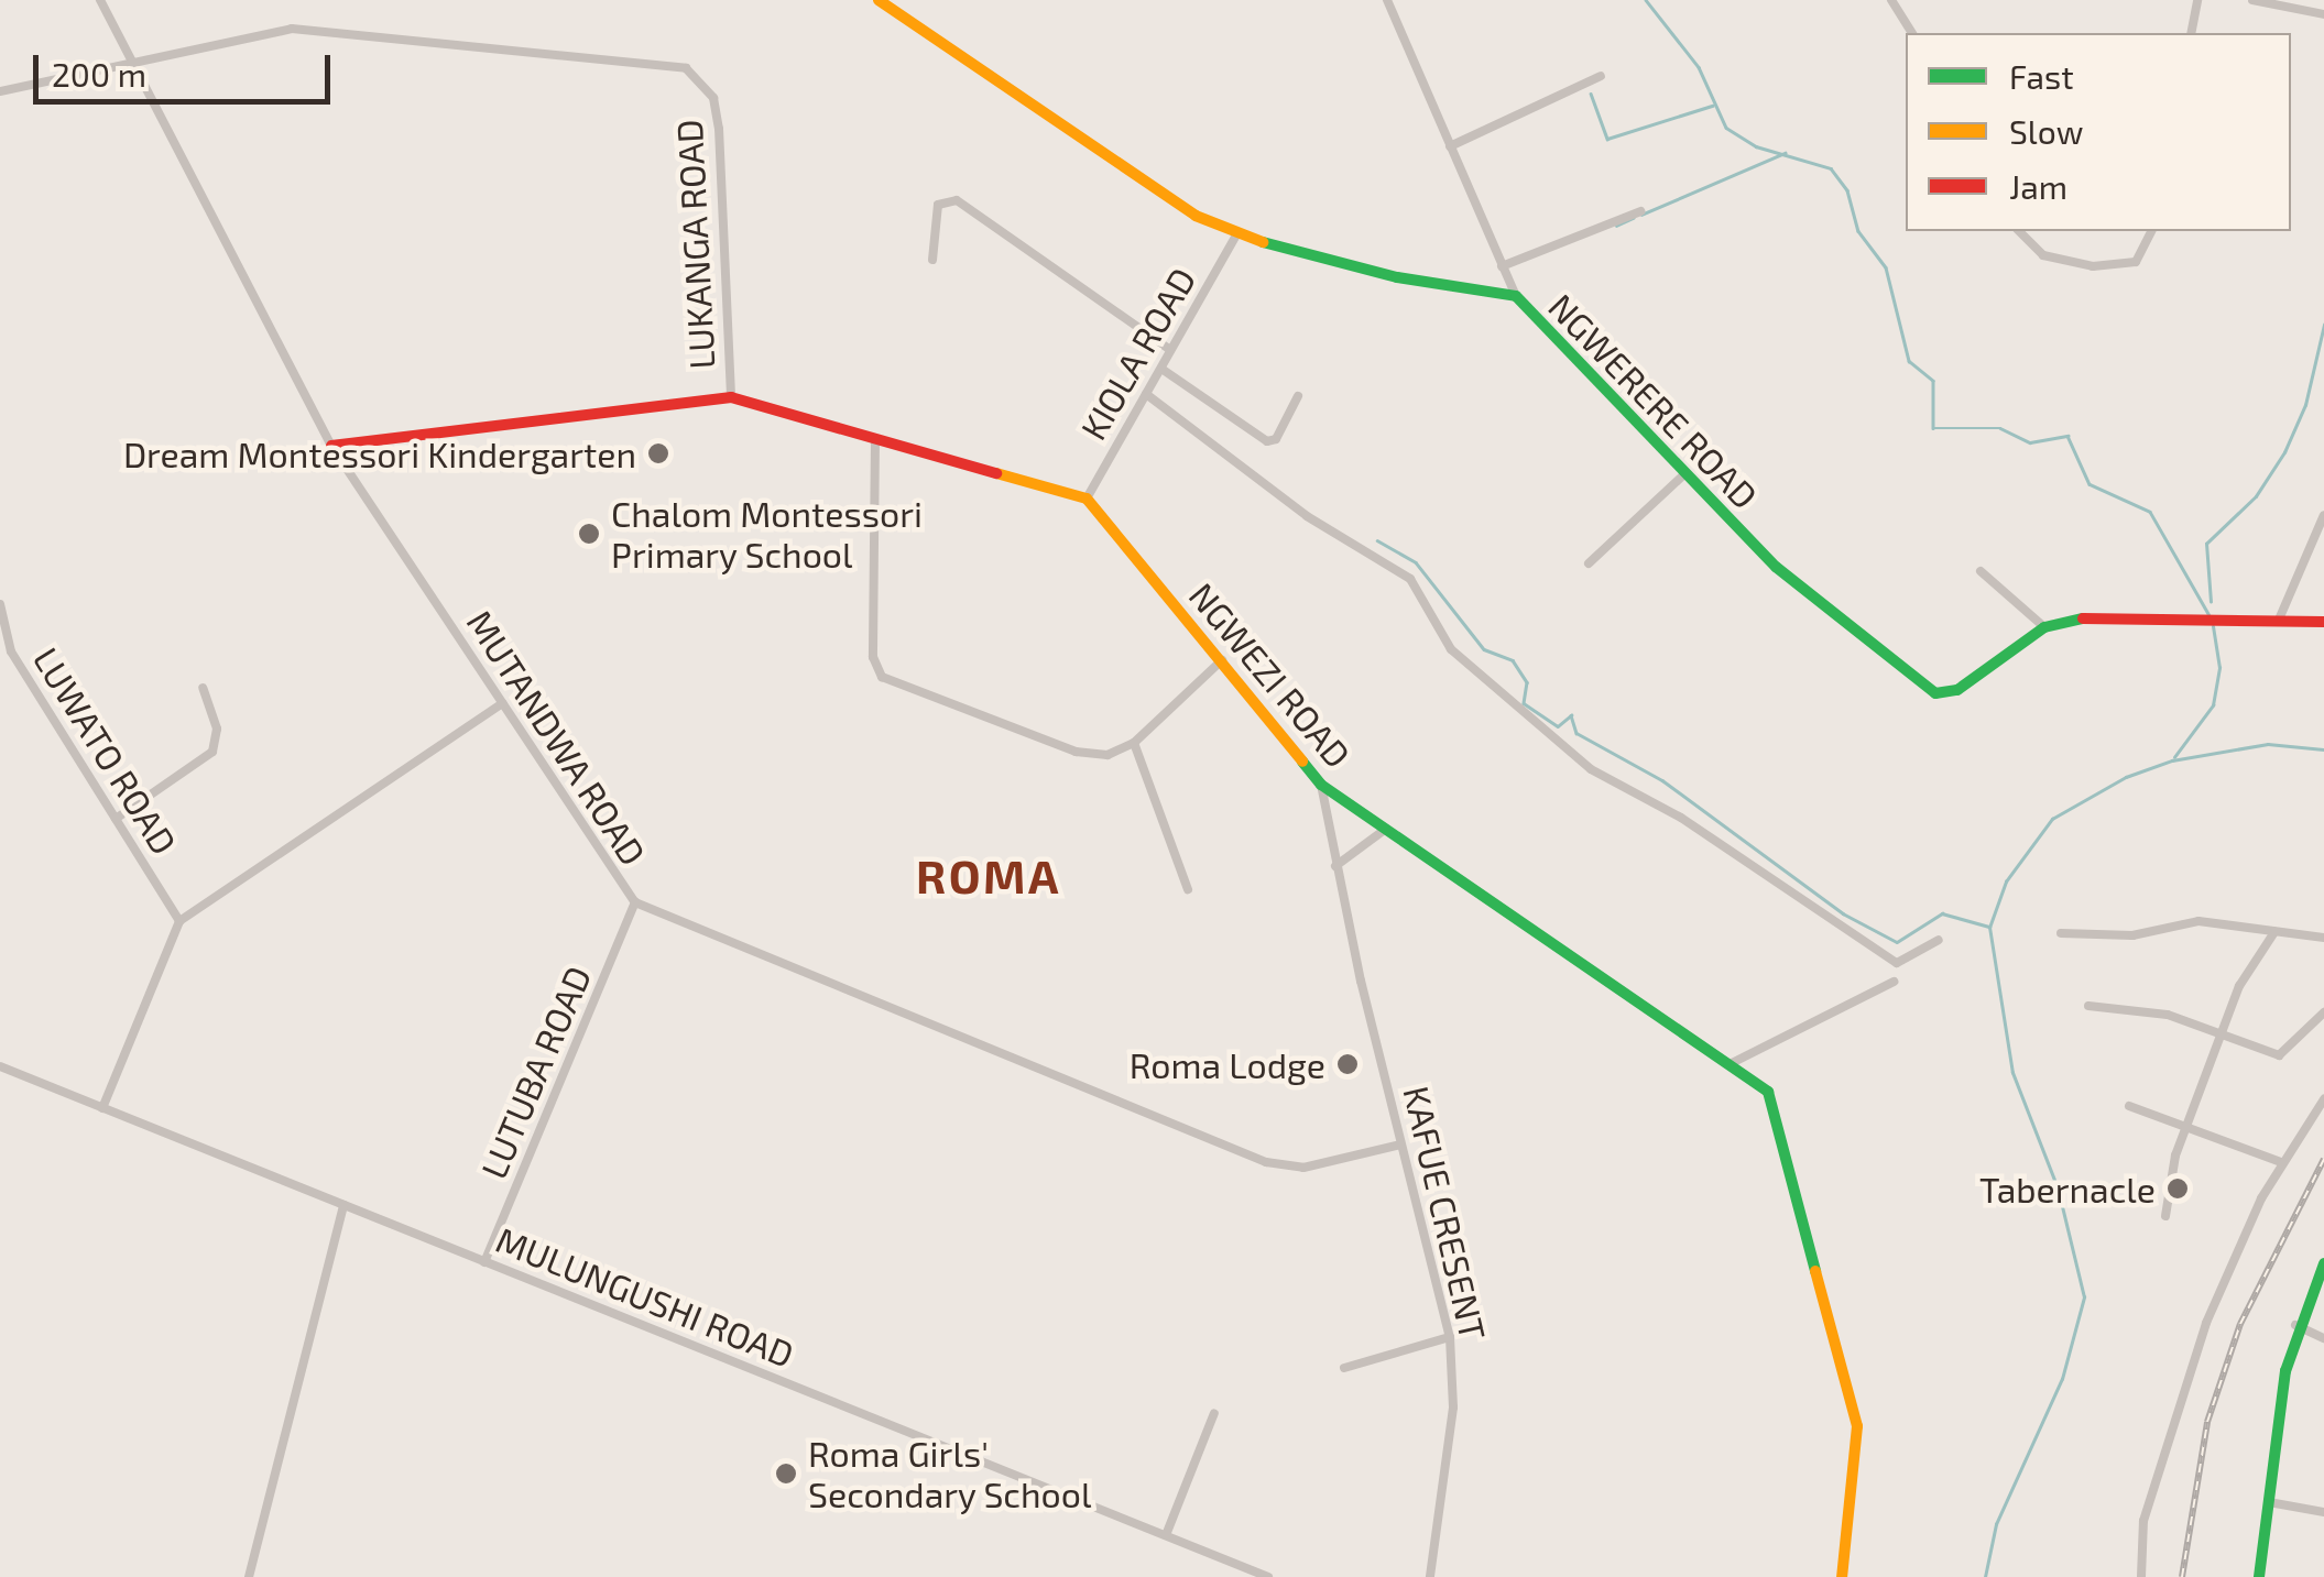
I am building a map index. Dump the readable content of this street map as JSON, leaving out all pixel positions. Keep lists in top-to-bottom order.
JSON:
{
  "streets": {
    "street": [
      "LUKANGA ROAD",
      "KIOLA ROAD",
      "NGWERERE ROAD",
      "NGWEZI ROAD",
      "MUTANDWA ROAD",
      "LUWATO ROAD",
      "LUTUBA ROAD",
      "KAFUE CRESENT",
      "MULUNGUSHI ROAD"
    ]
  },
  "crossings": [
    ["LUKANGA ROAD", "MUTANDWA ROAD"],
    ["KIOLA ROAD", "NGWERERE ROAD"],
    ["KIOLA ROAD", "NGWEZI ROAD"],
    ["NGWEZI ROAD", "KAFUE CRESENT"],
    ["MUTANDWA ROAD", "LUTUBA ROAD"],
    ["MUTANDWA ROAD", "KAFUE CRESENT"],
    ["LUTUBA ROAD", "MULUNGUSHI ROAD"]
  ],
  "districts": ["ROMA"],
  "places": [
    "Dream Montessori Kindergarten",
    "Chalom Montessori Primary School",
    "Roma Lodge",
    "Tabernacle",
    "Roma Girls' Secondary School"
  ],
  "legend": ["Fast", "Slow", "Jam"],
  "scale_bar": "200 m"
}
